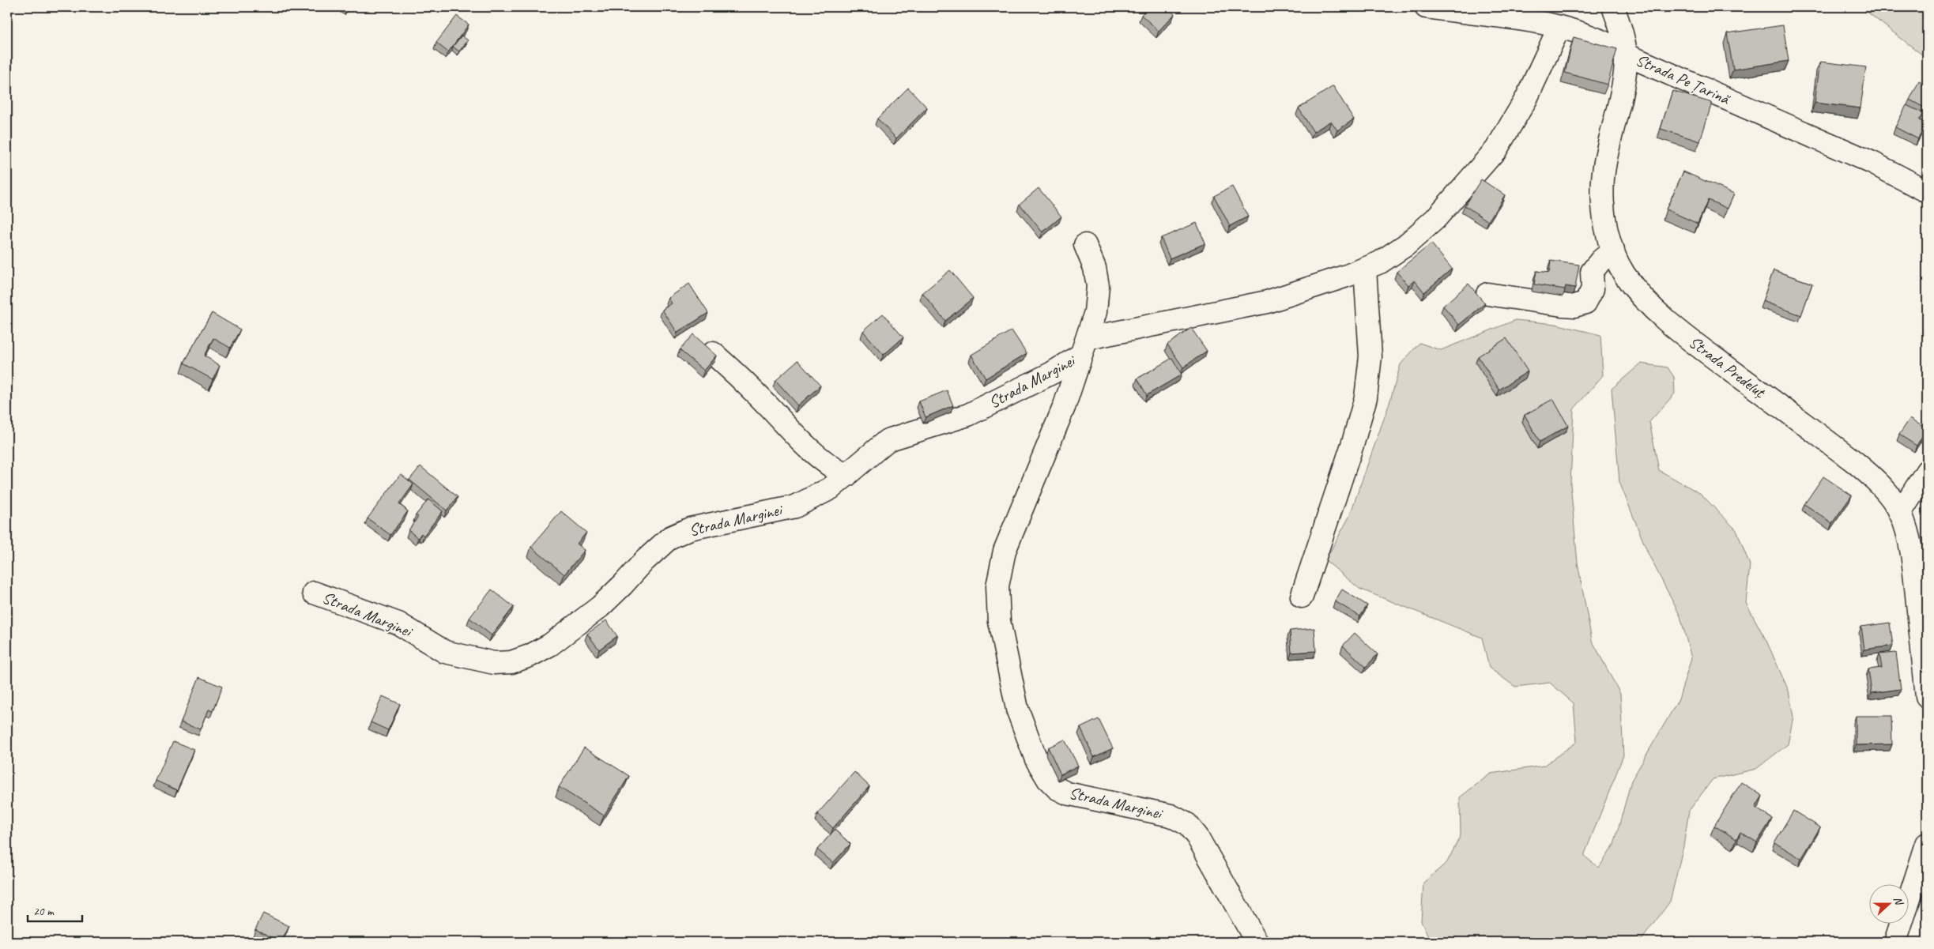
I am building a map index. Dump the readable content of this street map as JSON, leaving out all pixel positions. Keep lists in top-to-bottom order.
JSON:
{
  "streets": {
    "street": ["Strada Pe Țarină", "Strada Predeluț", "Strada Marginei"]
  },
  "crossings": [
    ["Strada Pe Țarină", "Strada Predeluț"]
  ],
  "scale_bar": "20 m",
  "north": "right"
}
